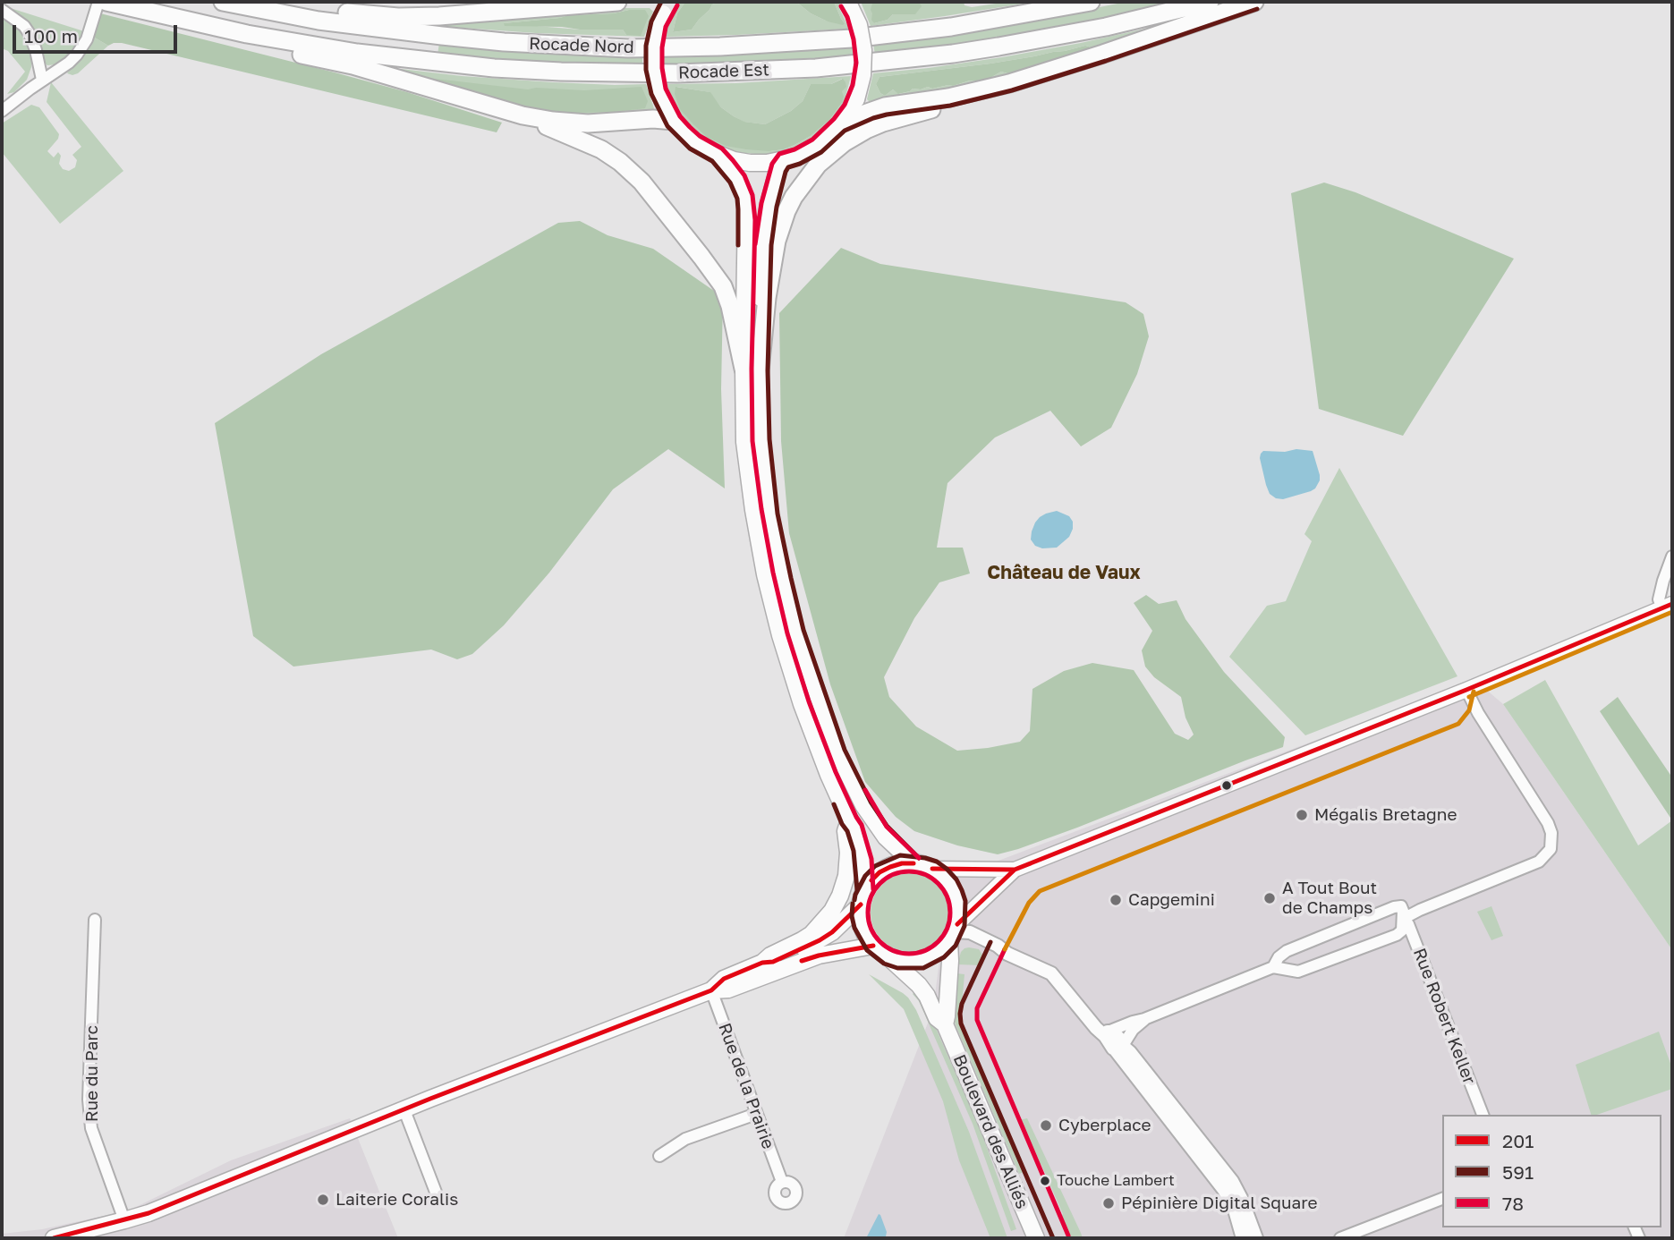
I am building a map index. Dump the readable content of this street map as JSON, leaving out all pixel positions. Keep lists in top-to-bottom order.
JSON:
{
  "streets": {
    "highway": ["Rocade Nord", "Rocade Est"],
    "main road": ["Boulevard des Alliés"],
    "street": ["Rue Robert Keller", "Rue du Parc", "Rue de la Prairie"]
  },
  "districts": ["Château de Vaux"],
  "places": [
    "Mégalis Bretagne",
    "A Tout Bout de Champs",
    "Capgemini",
    "Cyberplace",
    "Touche Lambert",
    "Laiterie Coralis",
    "Pépinière Digital Square"
  ],
  "lines": ["transit line 591", "transit line 78", "transit line 201"],
  "legend": ["201", "591", "78"],
  "scale_bar": "100 m"
}
